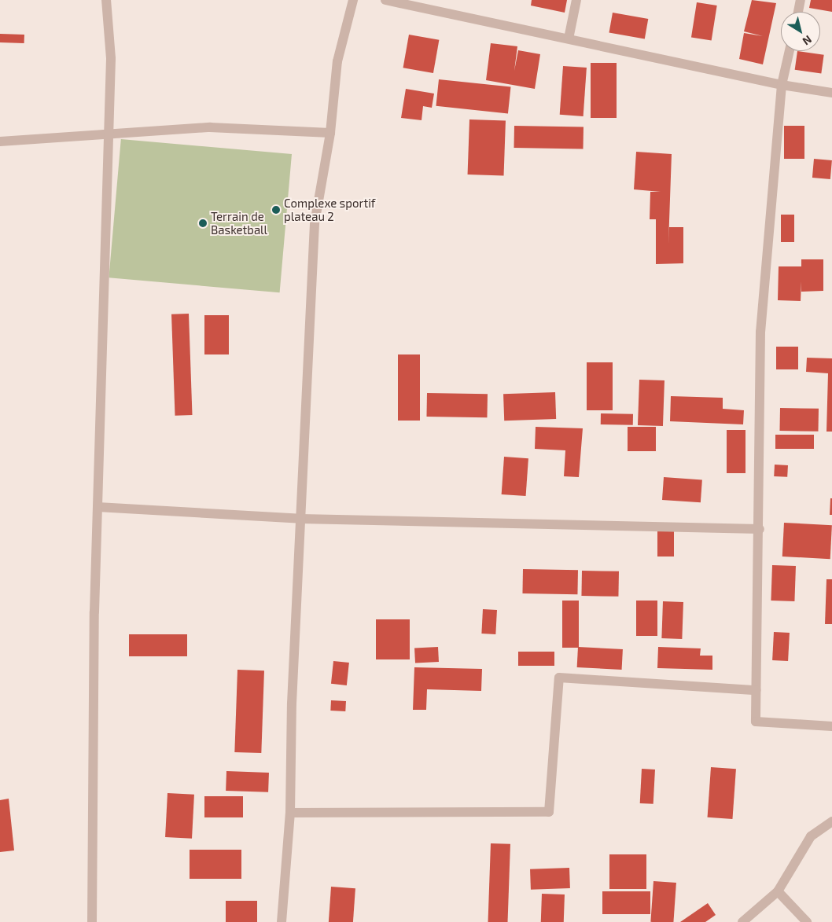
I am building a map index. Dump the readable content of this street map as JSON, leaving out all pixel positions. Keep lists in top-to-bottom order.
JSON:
{
  "places": ["Complexe sportif plateau 2", "Terrain de Basketball"],
  "north": "bottom right"
}
